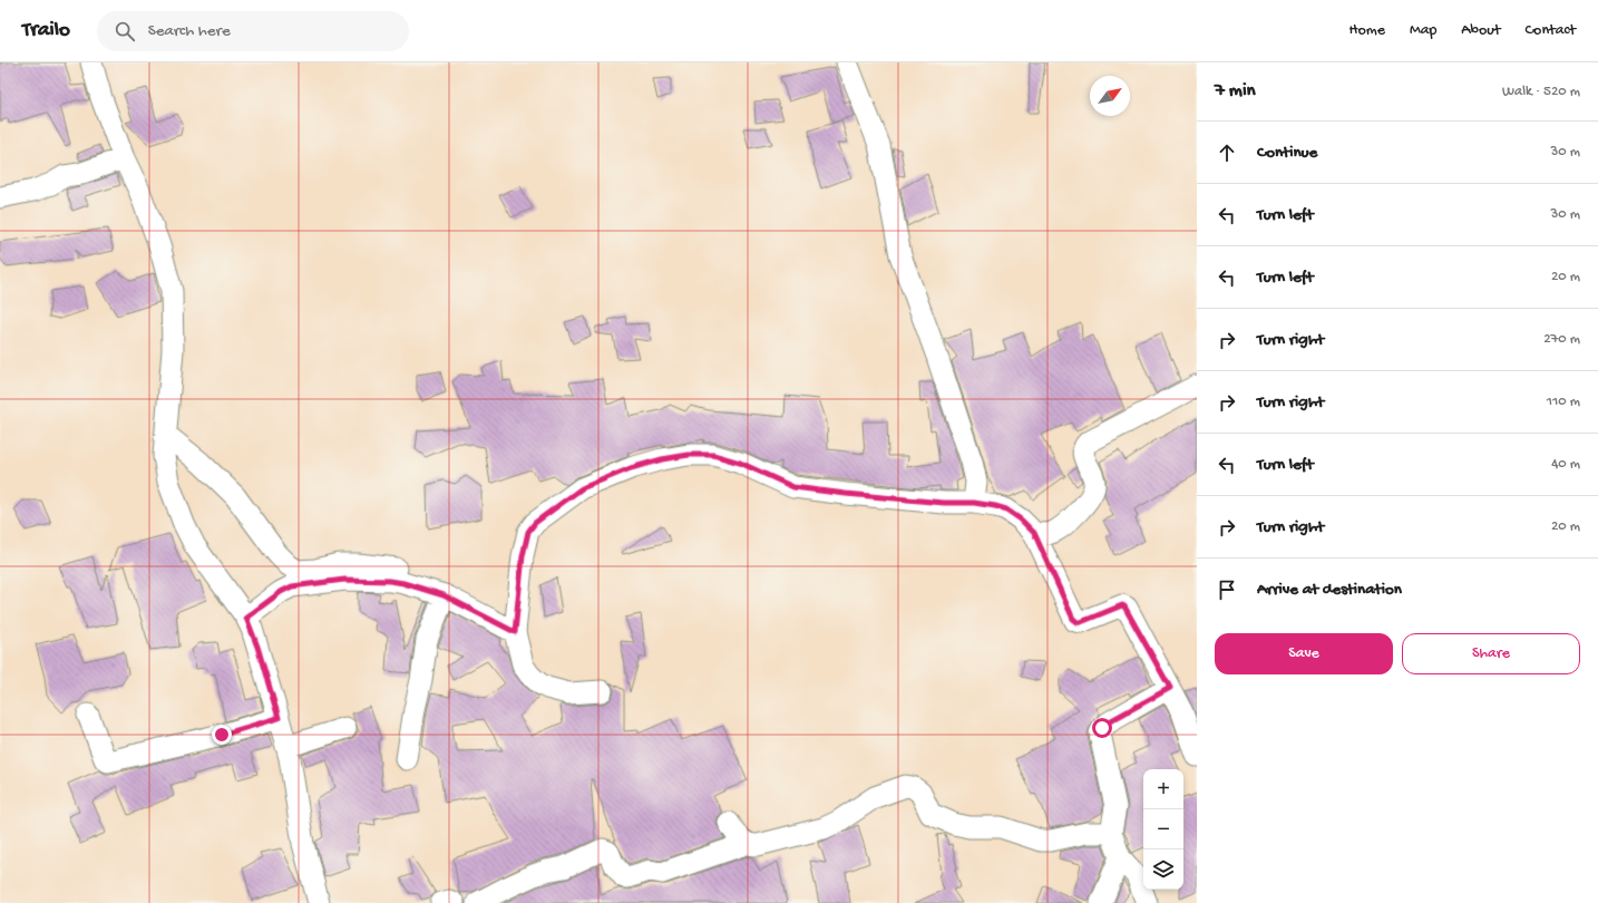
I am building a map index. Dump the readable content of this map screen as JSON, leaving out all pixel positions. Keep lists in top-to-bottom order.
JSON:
{
  "north": "top right",
  "page": {
    "header": "Trailo",
    "search": "Search here",
    "nav": [
      "Home",
      "Map",
      "About",
      "Contact"
    ],
    "heading": ["7 min", "Walk · 520 m"],
    "list": [
      ["Continue", "30 m"],
      ["Turn left", "30 m"],
      ["Turn left", "20 m"],
      ["Turn right", "270 m"],
      ["Turn right", "110 m"],
      ["Turn left", "40 m"],
      ["Turn right", "20 m"],
      "Arrive at destination"
    ],
    "buttons": ["Save", "Share"],
    "map_buttons": ["+", "−"]
  }
}
